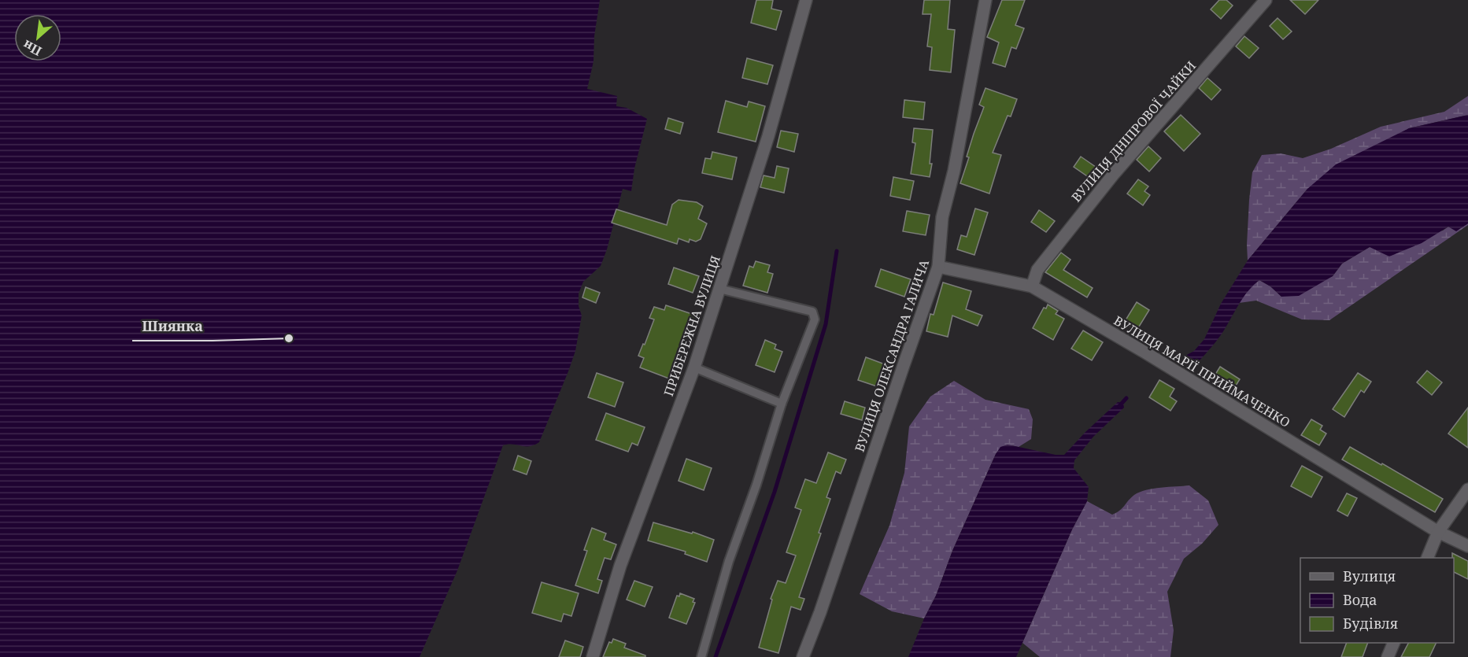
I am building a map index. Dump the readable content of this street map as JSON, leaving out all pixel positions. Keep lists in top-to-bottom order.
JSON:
{
  "streets": {
    "street": [
      "ВУЛИЦЯ ДНІПРОВОЇ ЧАЙКИ",
      "ПРИБЕРЕЖНА ВУЛИЦЯ",
      "ВУЛИЦЯ ОЛЕКСАНДРА ГАЛИЧА",
      "ВУЛИЦЯ МАРІЇ ПРИЙМАЧЕНКО"
    ]
  },
  "crossings": [
    ["ВУЛИЦЯ ДНІПРОВОЇ ЧАЙКИ", "ВУЛИЦЯ МАРІЇ ПРИЙМАЧЕНКО"],
    ["ВУЛИЦЯ ОЛЕКСАНДРА ГАЛИЧА", "ВУЛИЦЯ МАРІЇ ПРИЙМАЧЕНКО"]
  ],
  "places": ["Шиянка"],
  "legend": ["Вулиця", "Вода", "Будівля"],
  "north": "bottom left"
}
